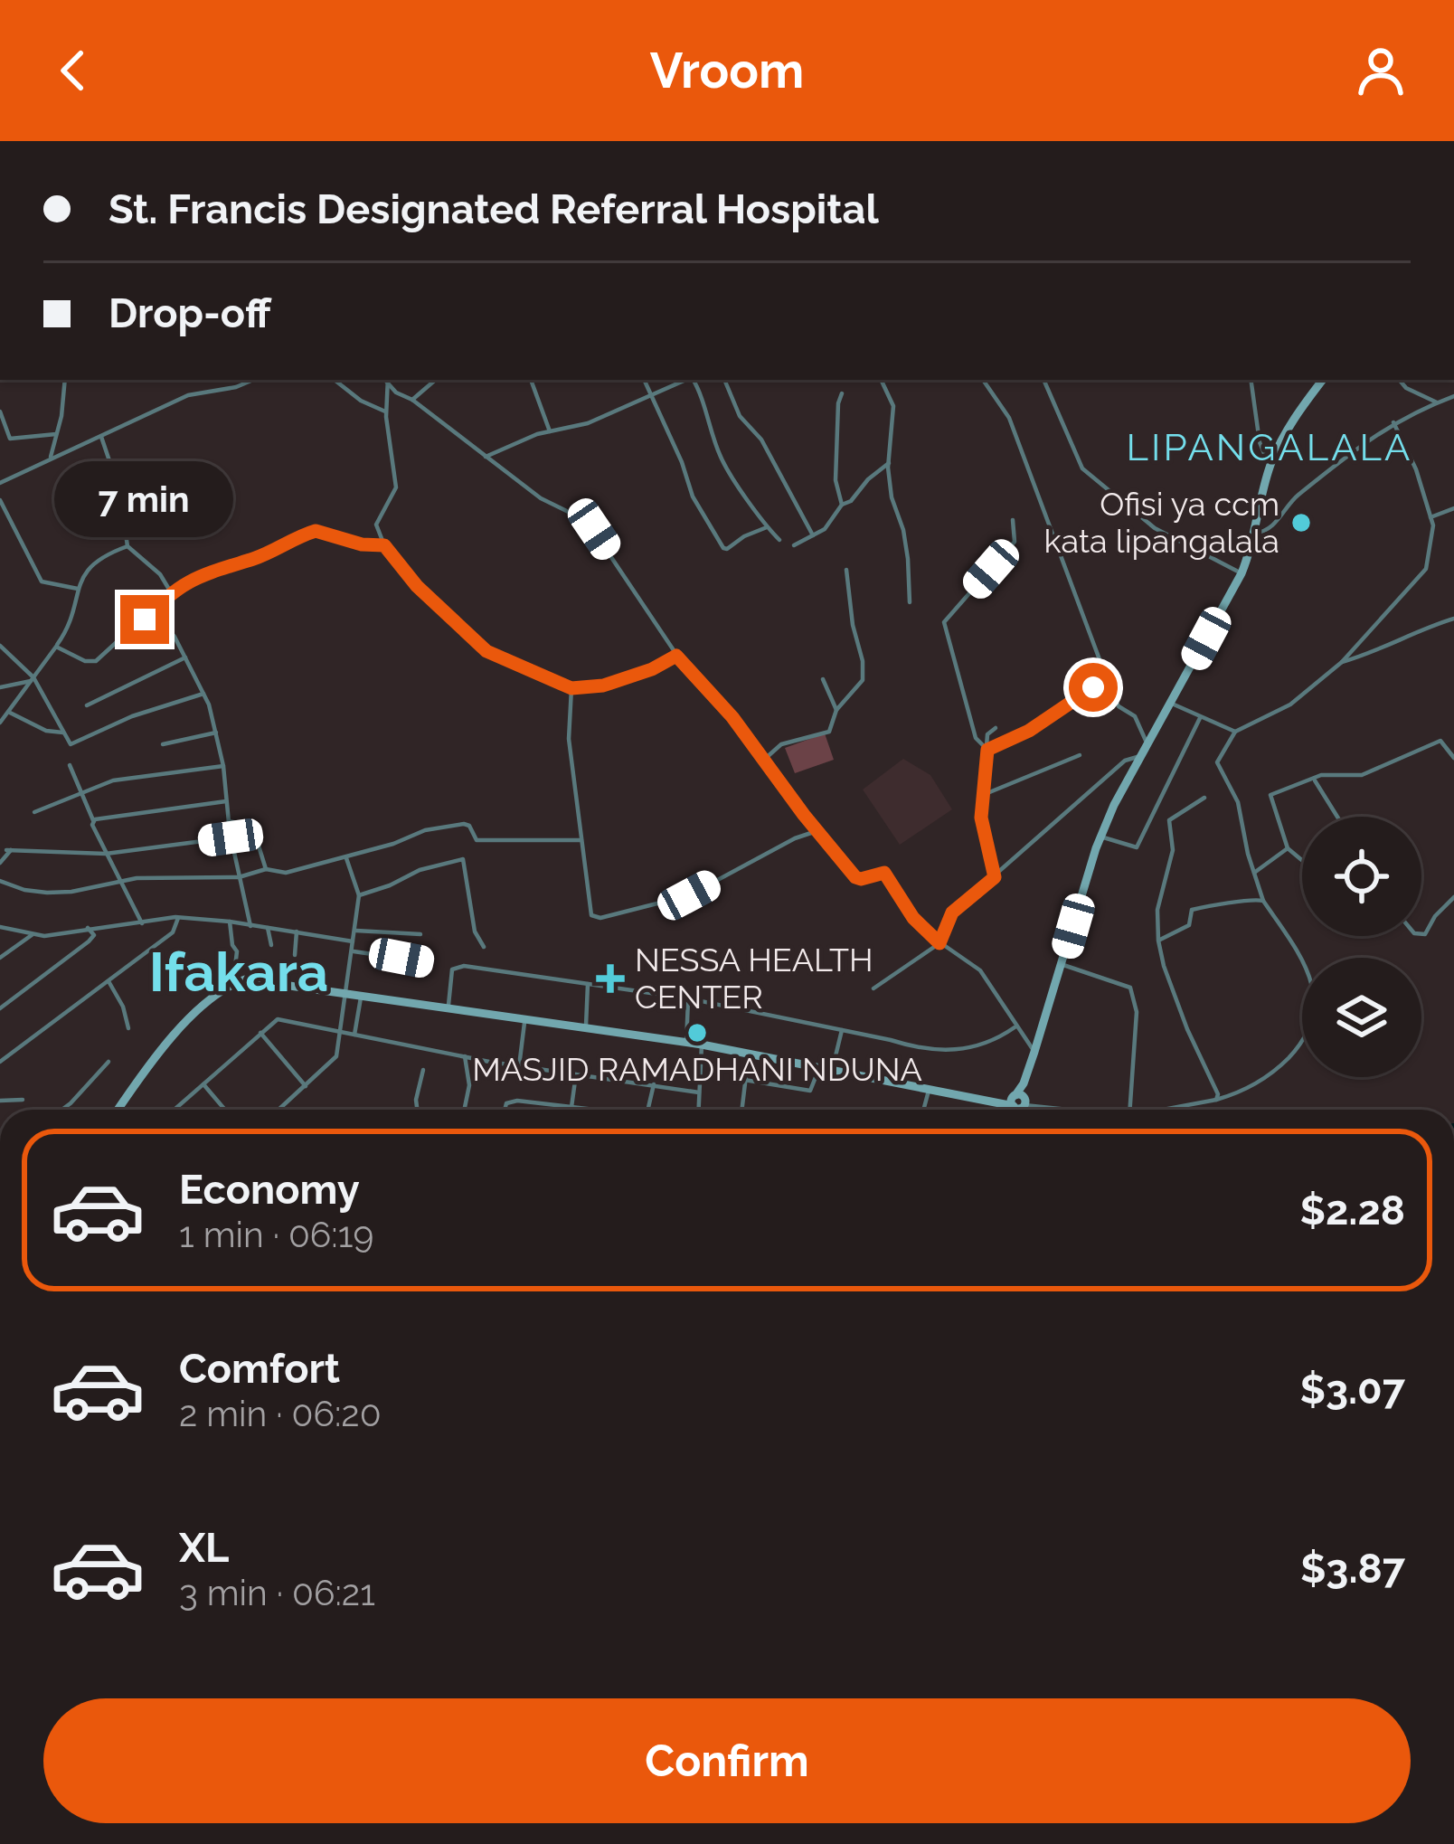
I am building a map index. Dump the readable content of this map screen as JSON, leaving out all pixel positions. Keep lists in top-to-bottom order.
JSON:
{
  "districts": ["LIPANGALALA", "Ifakara"],
  "places": {
    "other": ["Ofisi ya ccm kata lipangalala", "MASJID RAMADHANI NDUNA"],
    "health": ["NESSA HEALTH CENTER"]
  },
  "page": {
    "header": "Vroom",
    "banner": ["St. Francis Designated Referral Hospital", "Drop-off"],
    "bubble": "7 min",
    "list": [
      {
        "name": "Economy",
        "note": "1 min · 06:19",
        "value": "$2.28"
      },
      {
        "name": "Comfort",
        "note": "2 min · 06:20",
        "value": "$3.07"
      },
      {
        "name": "XL",
        "note": "3 min · 06:21",
        "value": "$3.87"
      }
    ],
    "buttons": "Confirm"
  }
}
